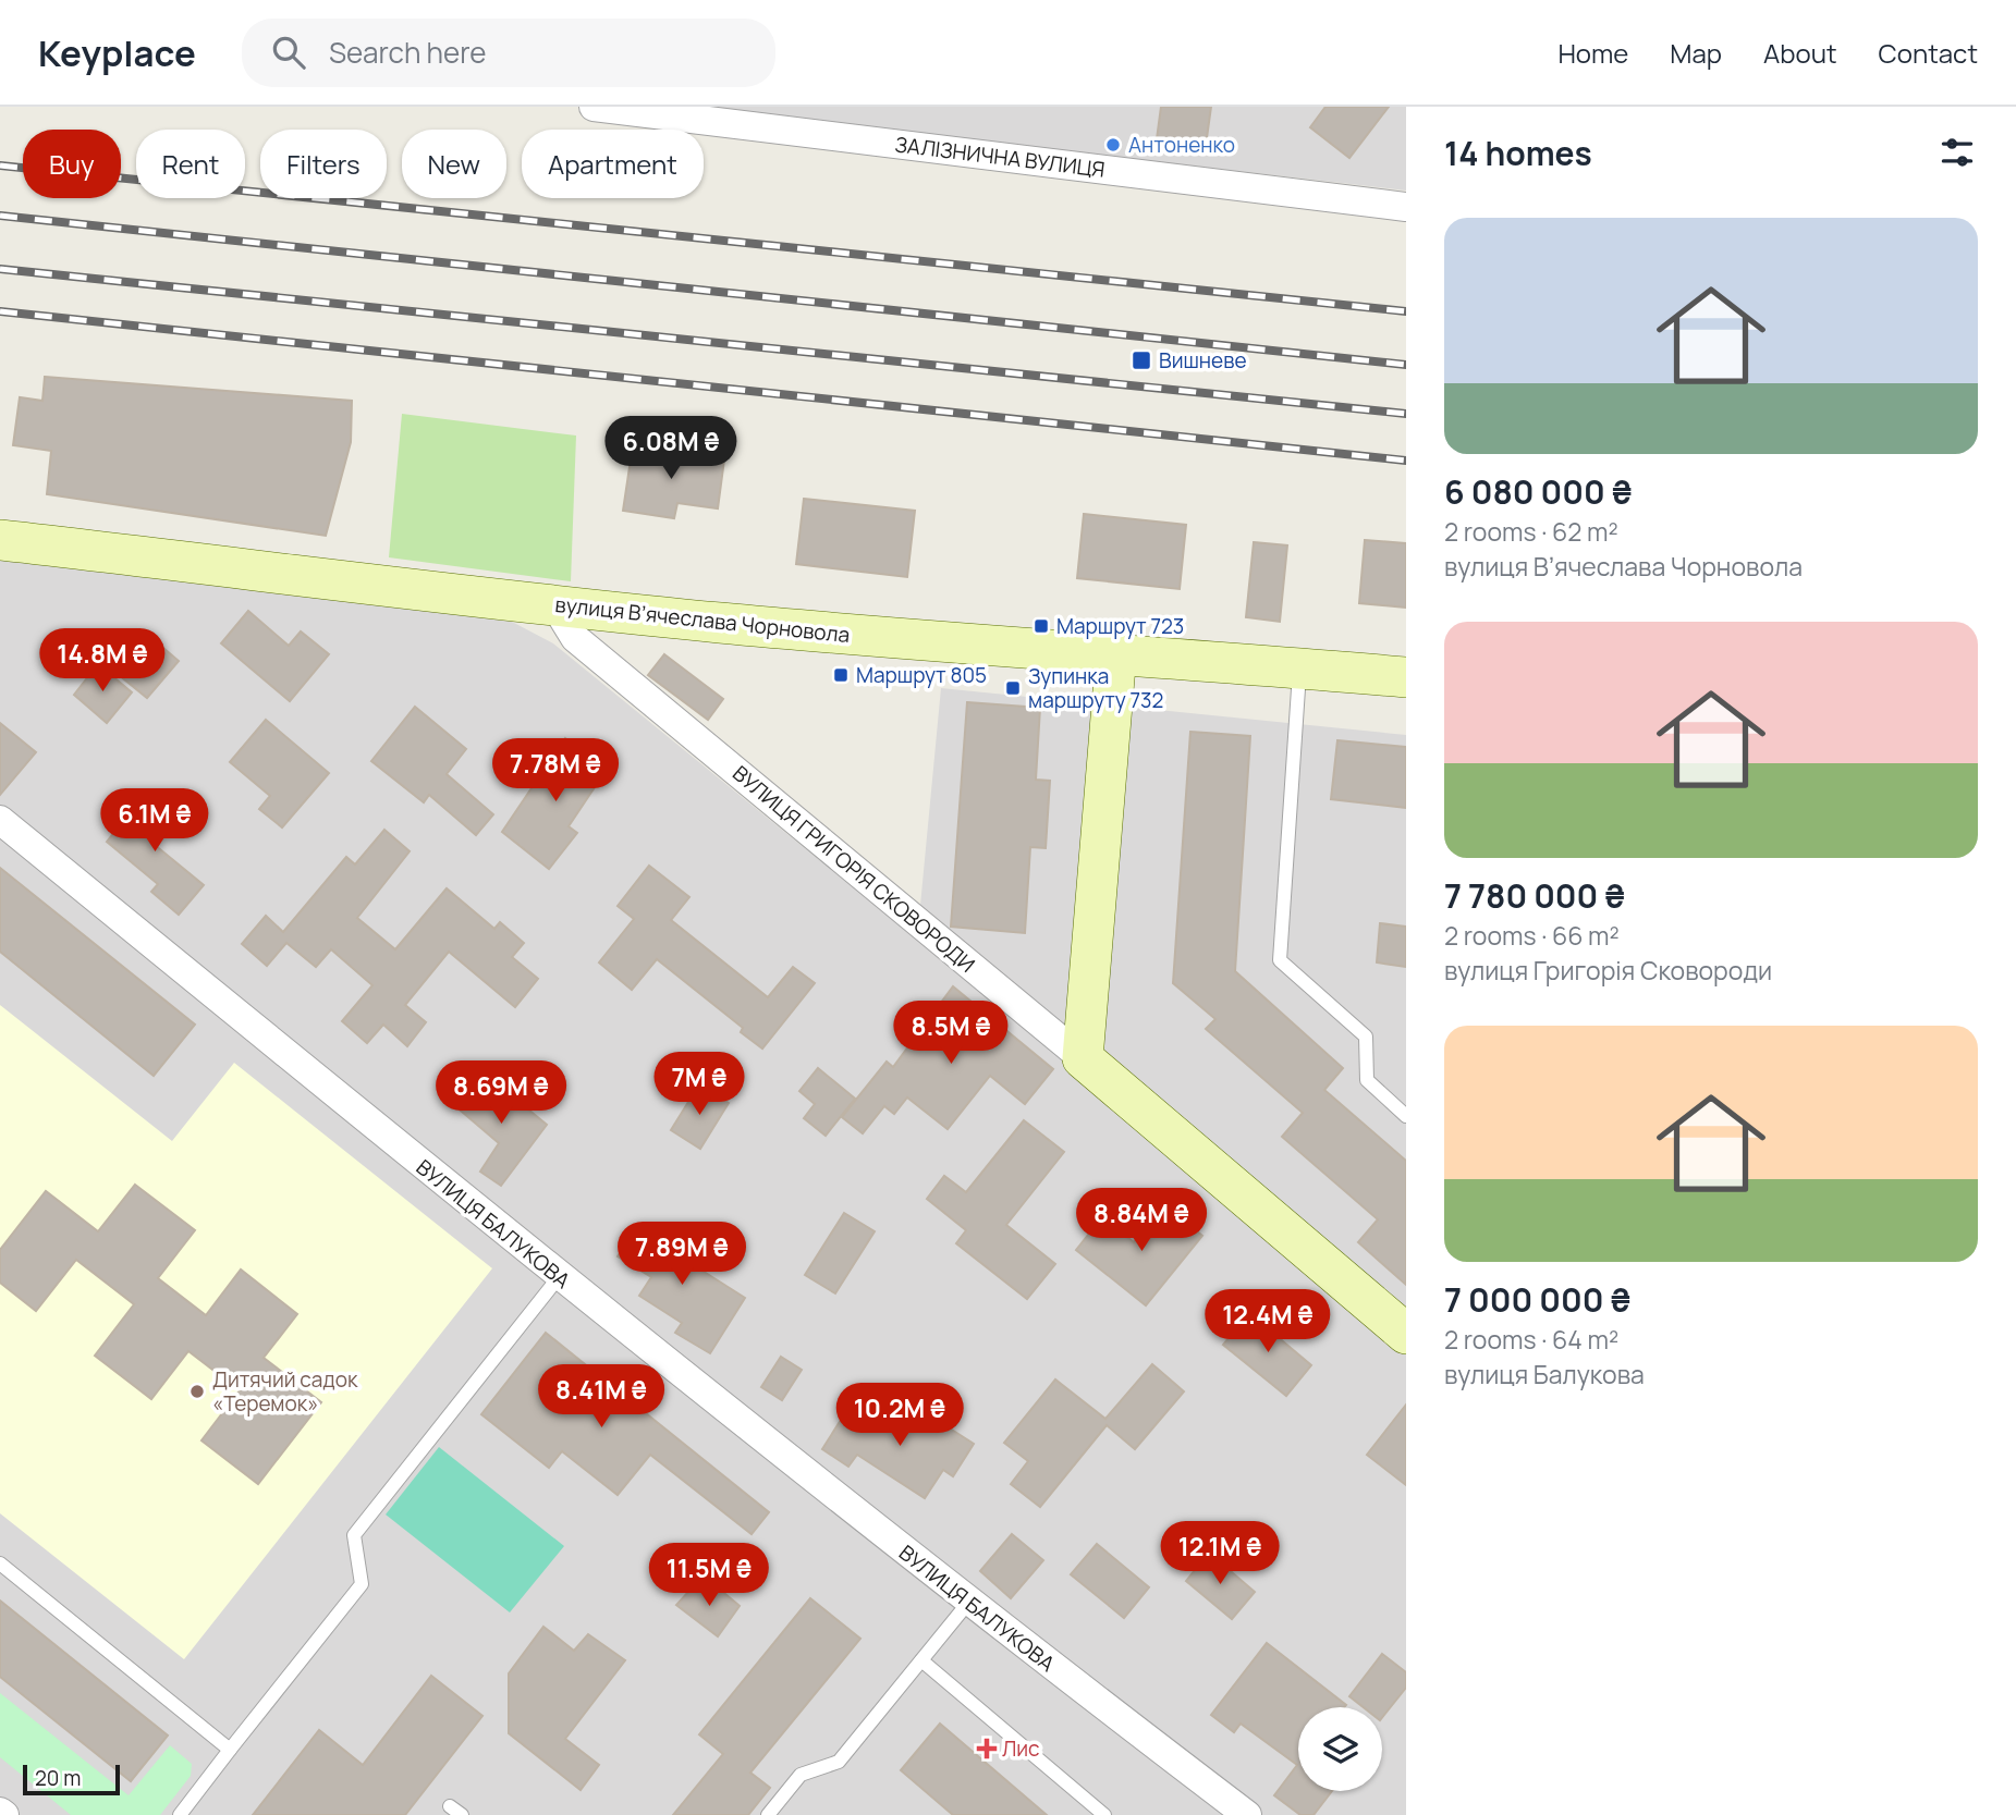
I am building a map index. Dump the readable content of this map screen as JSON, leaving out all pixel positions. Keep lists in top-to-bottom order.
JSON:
{
  "streets": {
    "street": [
      "ЗАЛІЗНИЧНА ВУЛИЦЯ",
      "вулиця Вʼячеслава Чорновола",
      "ВУЛИЦЯ ГРИГОРІЯ СКОВОРОДИ",
      "ВУЛИЦЯ БАЛУКОВА"
    ]
  },
  "crossings": [
    ["вулиця Вʼячеслава Чорновола", "ВУЛИЦЯ ГРИГОРІЯ СКОВОРОДИ"]
  ],
  "places": {
    "other": ["Антоненко", "Дитячий садок «Теремок»"],
    "transit": [
      "Вишневе",
      "Маршрут 723",
      "Маршрут 805",
      "Зупинка маршруту 732"
    ],
    "health": ["Лис"]
  },
  "scale_bar": "20 m",
  "page": {
    "header": "Keyplace",
    "search": "Search here",
    "nav": [
      "Home",
      "Map",
      "About",
      "Contact"
    ],
    "heading": "14 homes",
    "chip": [
      "Buy",
      "Rent",
      "Filters",
      "New",
      "Apartment"
    ],
    "list": [
      {
        "name": "6 080 000 ₴",
        "note": "2 rooms · 62 m² · вулиця Вʼячеслава Чорновола"
      },
      {
        "name": "7 780 000 ₴",
        "note": "2 rooms · 66 m² · вулиця Григорія Сковороди"
      },
      {
        "name": "7 000 000 ₴",
        "note": "2 rooms · 64 m² · вулиця Балукова"
      }
    ],
    "price": [
      "6.08M ₴",
      "14.8M ₴",
      "7.78M ₴",
      "6.1M ₴",
      "8.5M ₴",
      "7M ₴",
      "8.69M ₴",
      "8.84M ₴",
      "7.89M ₴",
      "12.4M ₴",
      "8.41M ₴",
      "10.2M ₴",
      "12.1M ₴",
      "11.5M ₴"
    ],
    "scale": "20 m"
  }
}
